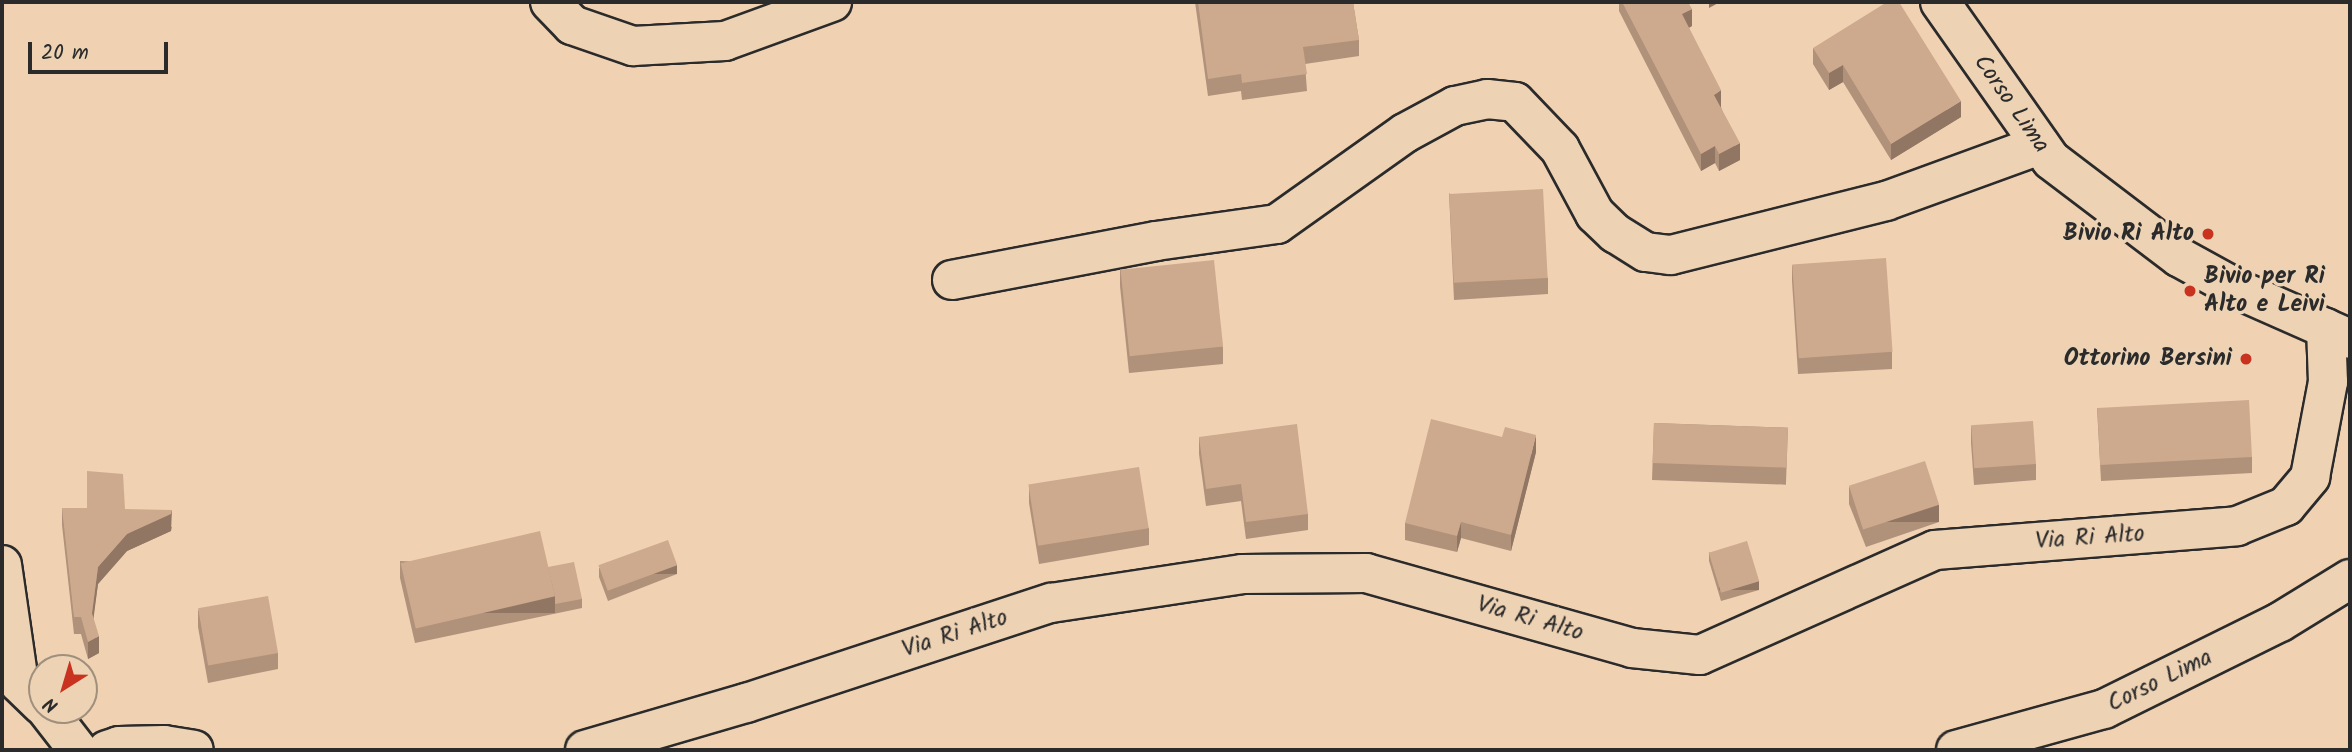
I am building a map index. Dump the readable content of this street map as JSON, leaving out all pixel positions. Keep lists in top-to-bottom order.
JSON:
{
  "streets": {
    "street": ["Corso Lima", "Via Ri Alto"]
  },
  "crossings": [
    ["Corso Lima", "Via Ri Alto"]
  ],
  "places": ["Bivio Ri Alto", "Bivio per Ri Alto e Leivi", "Ottorino Bersini"],
  "scale_bar": "20 m",
  "north": "bottom left"
}
